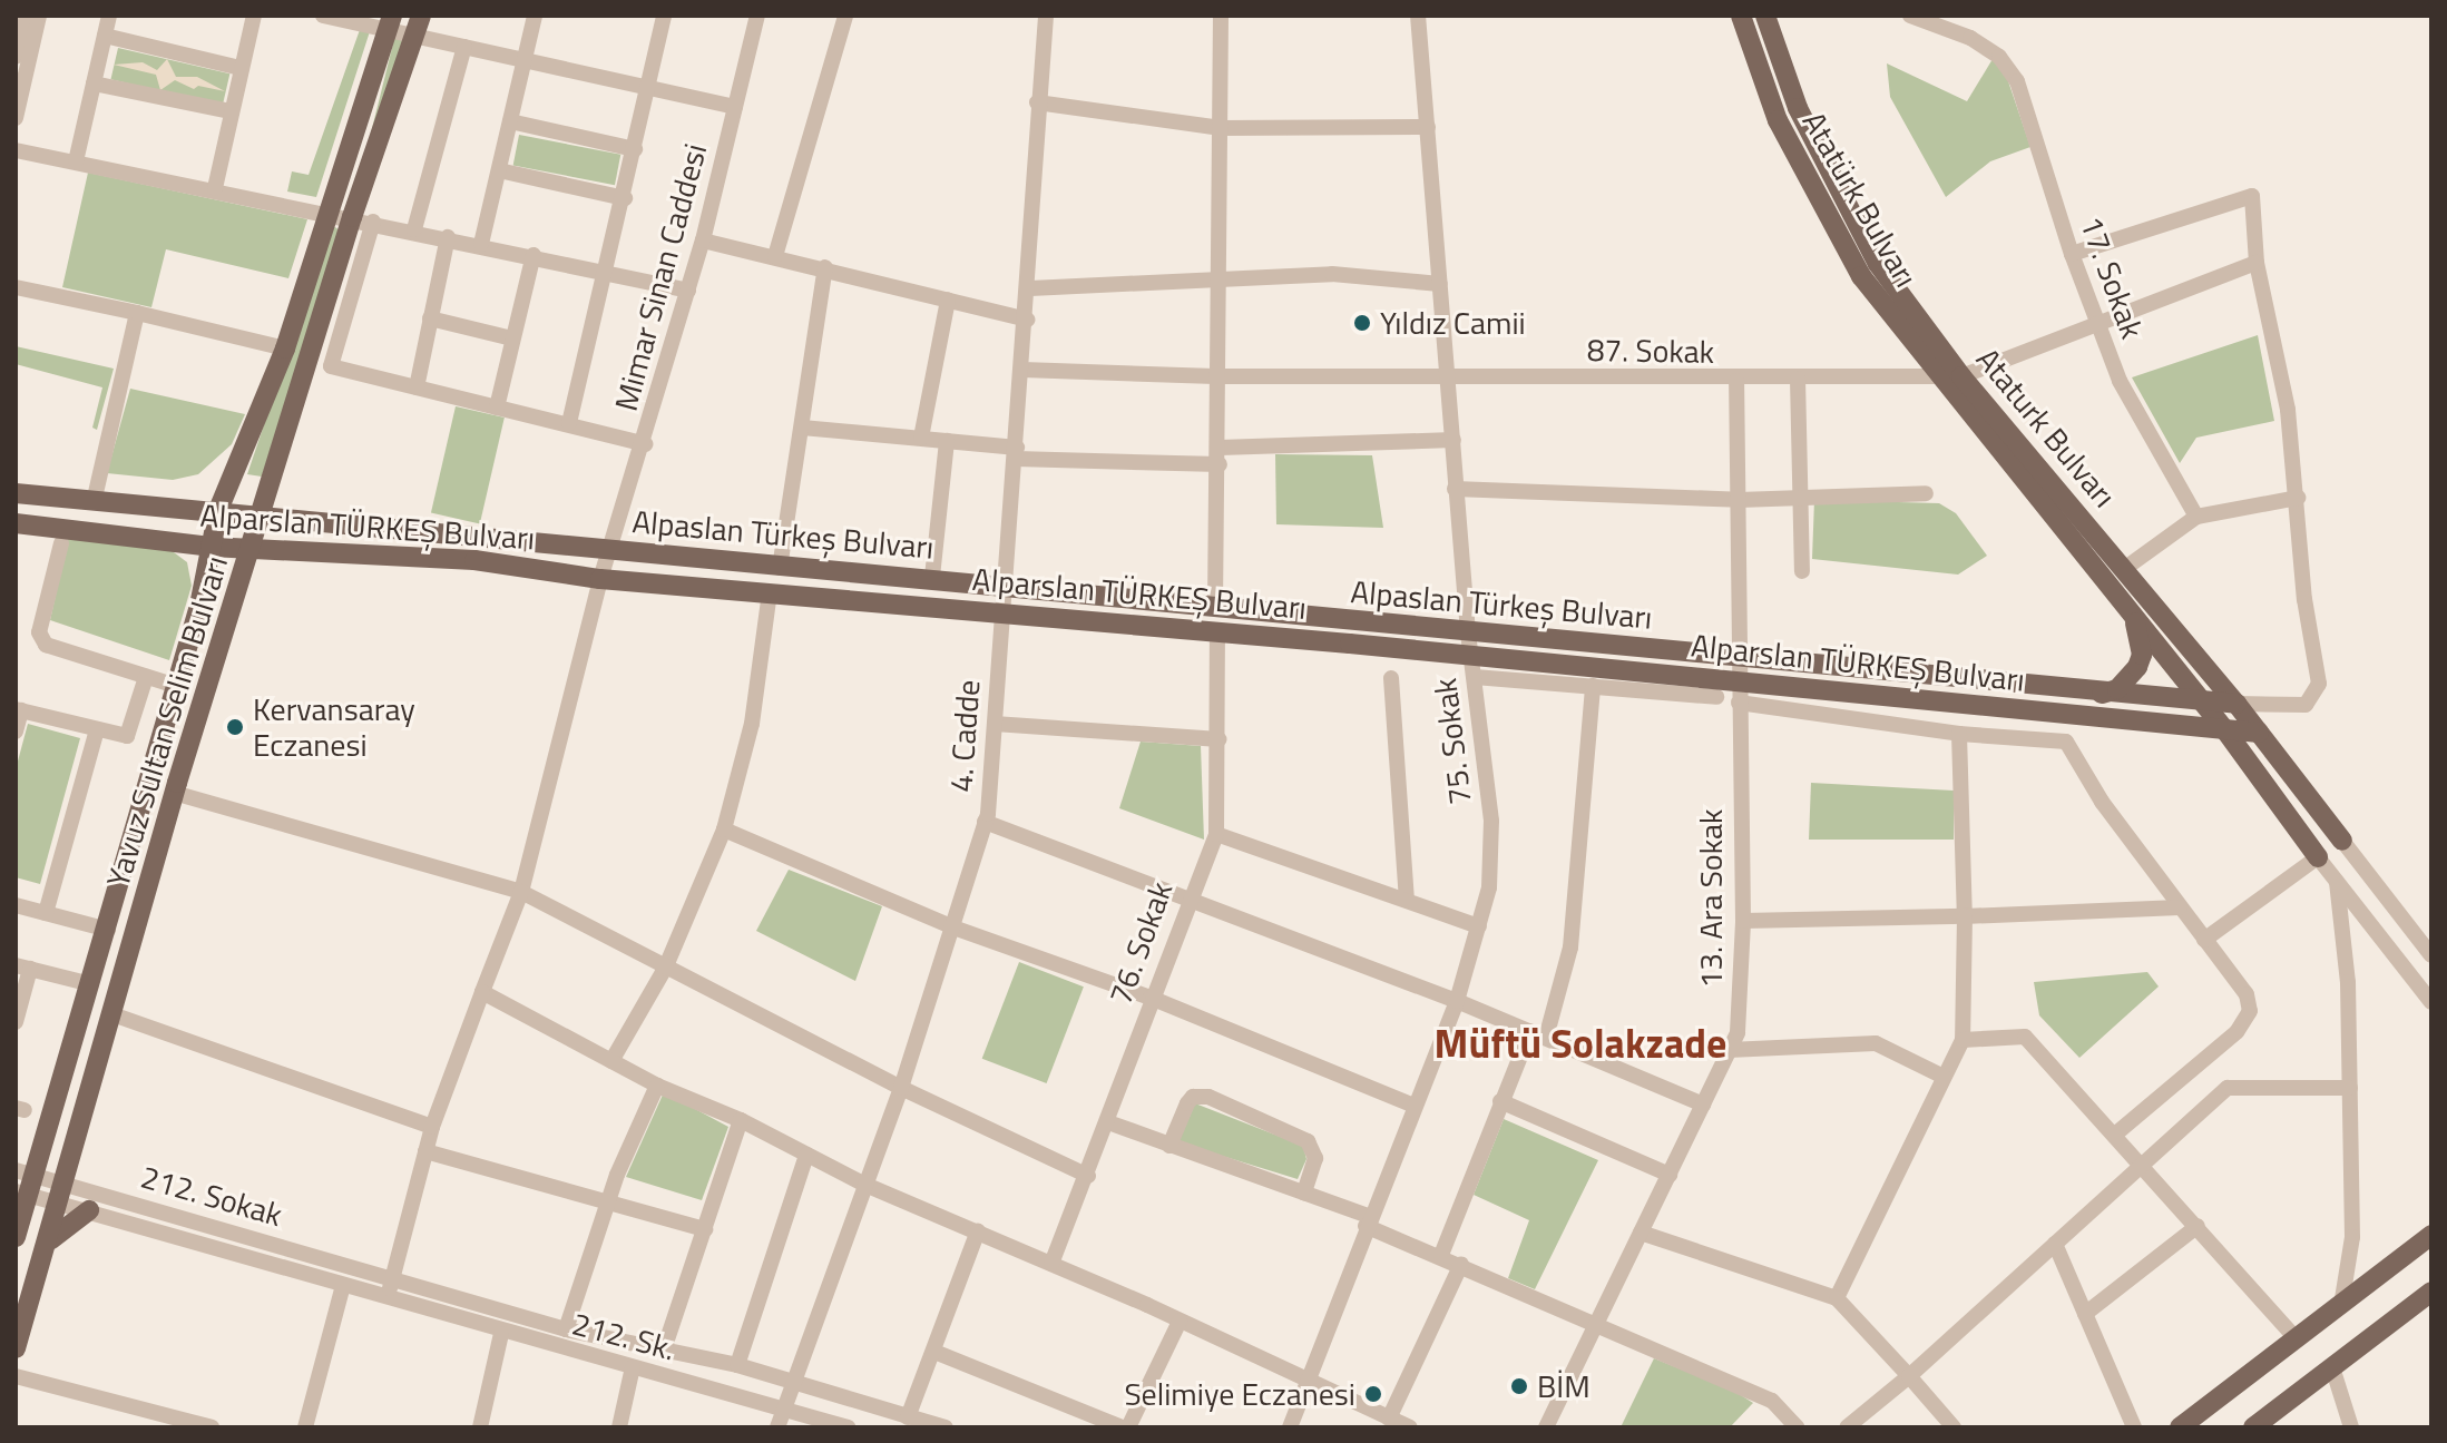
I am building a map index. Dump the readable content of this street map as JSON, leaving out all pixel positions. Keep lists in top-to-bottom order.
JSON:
{
  "streets": {
    "main road": [
      "Atatürk Bulvarı",
      "Ataturk Bulvarı",
      "Alparslan TÜRKEŞ Bulvarı",
      "Alpaslan Türkeş Bulvarı",
      "Yavuz Sultan Selim Bulvarı"
    ],
    "street": [
      "Mimar Sinan Caddesi",
      "17. Sokak",
      "87. Sokak",
      "4. Cadde",
      "75. Sokak",
      "13. Ara Sokak",
      "76. Sokak",
      "212. Sokak",
      "212. Sk."
    ]
  },
  "crossings": [
    ["Atatürk Bulvarı", "87. Sokak"],
    ["Atatürk Bulvarı", "Alparslan TÜRKEŞ Bulvarı"],
    ["Atatürk Bulvarı", "Alpaslan Türkeş Bulvarı"],
    ["Mimar Sinan Caddesi", "Alparslan TÜRKEŞ Bulvarı"],
    ["Mimar Sinan Caddesi", "Alpaslan Türkeş Bulvarı"],
    ["Mimar Sinan Caddesi", "212. Sokak"],
    ["Mimar Sinan Caddesi", "212. Sk."],
    ["17. Sokak", "87. Sokak"],
    ["87. Sokak", "Ataturk Bulvarı"],
    ["87. Sokak", "4. Cadde"],
    ["87. Sokak", "75. Sokak"],
    ["87. Sokak", "13. Ara Sokak"],
    ["Ataturk Bulvarı", "Alparslan TÜRKEŞ Bulvarı"],
    ["Ataturk Bulvarı", "Alpaslan Türkeş Bulvarı"],
    ["Alparslan TÜRKEŞ Bulvarı", "Yavuz Sultan Selim Bulvarı"],
    ["Alparslan TÜRKEŞ Bulvarı", "4. Cadde"],
    ["Alparslan TÜRKEŞ Bulvarı", "75. Sokak"],
    ["Alparslan TÜRKEŞ Bulvarı", "13. Ara Sokak"],
    ["Alparslan TÜRKEŞ Bulvarı", "76. Sokak"],
    ["Alpaslan Türkeş Bulvarı", "Yavuz Sultan Selim Bulvarı"],
    ["Alpaslan Türkeş Bulvarı", "4. Cadde"],
    ["Alpaslan Türkeş Bulvarı", "75. Sokak"],
    ["Alpaslan Türkeş Bulvarı", "13. Ara Sokak"],
    ["Yavuz Sultan Selim Bulvarı", "212. Sokak"],
    ["Yavuz Sultan Selim Bulvarı", "212. Sk."],
    ["4. Cadde", "212. Sokak"],
    ["4. Cadde", "212. Sk."],
    ["212. Sokak", "212. Sk."]
  ],
  "districts": ["Müftü Solakzade"],
  "places": [
    "Yıldız Camii",
    "Kervansaray Eczanesi",
    "BİM",
    "Selimiye Eczanesi"
  ]
}
